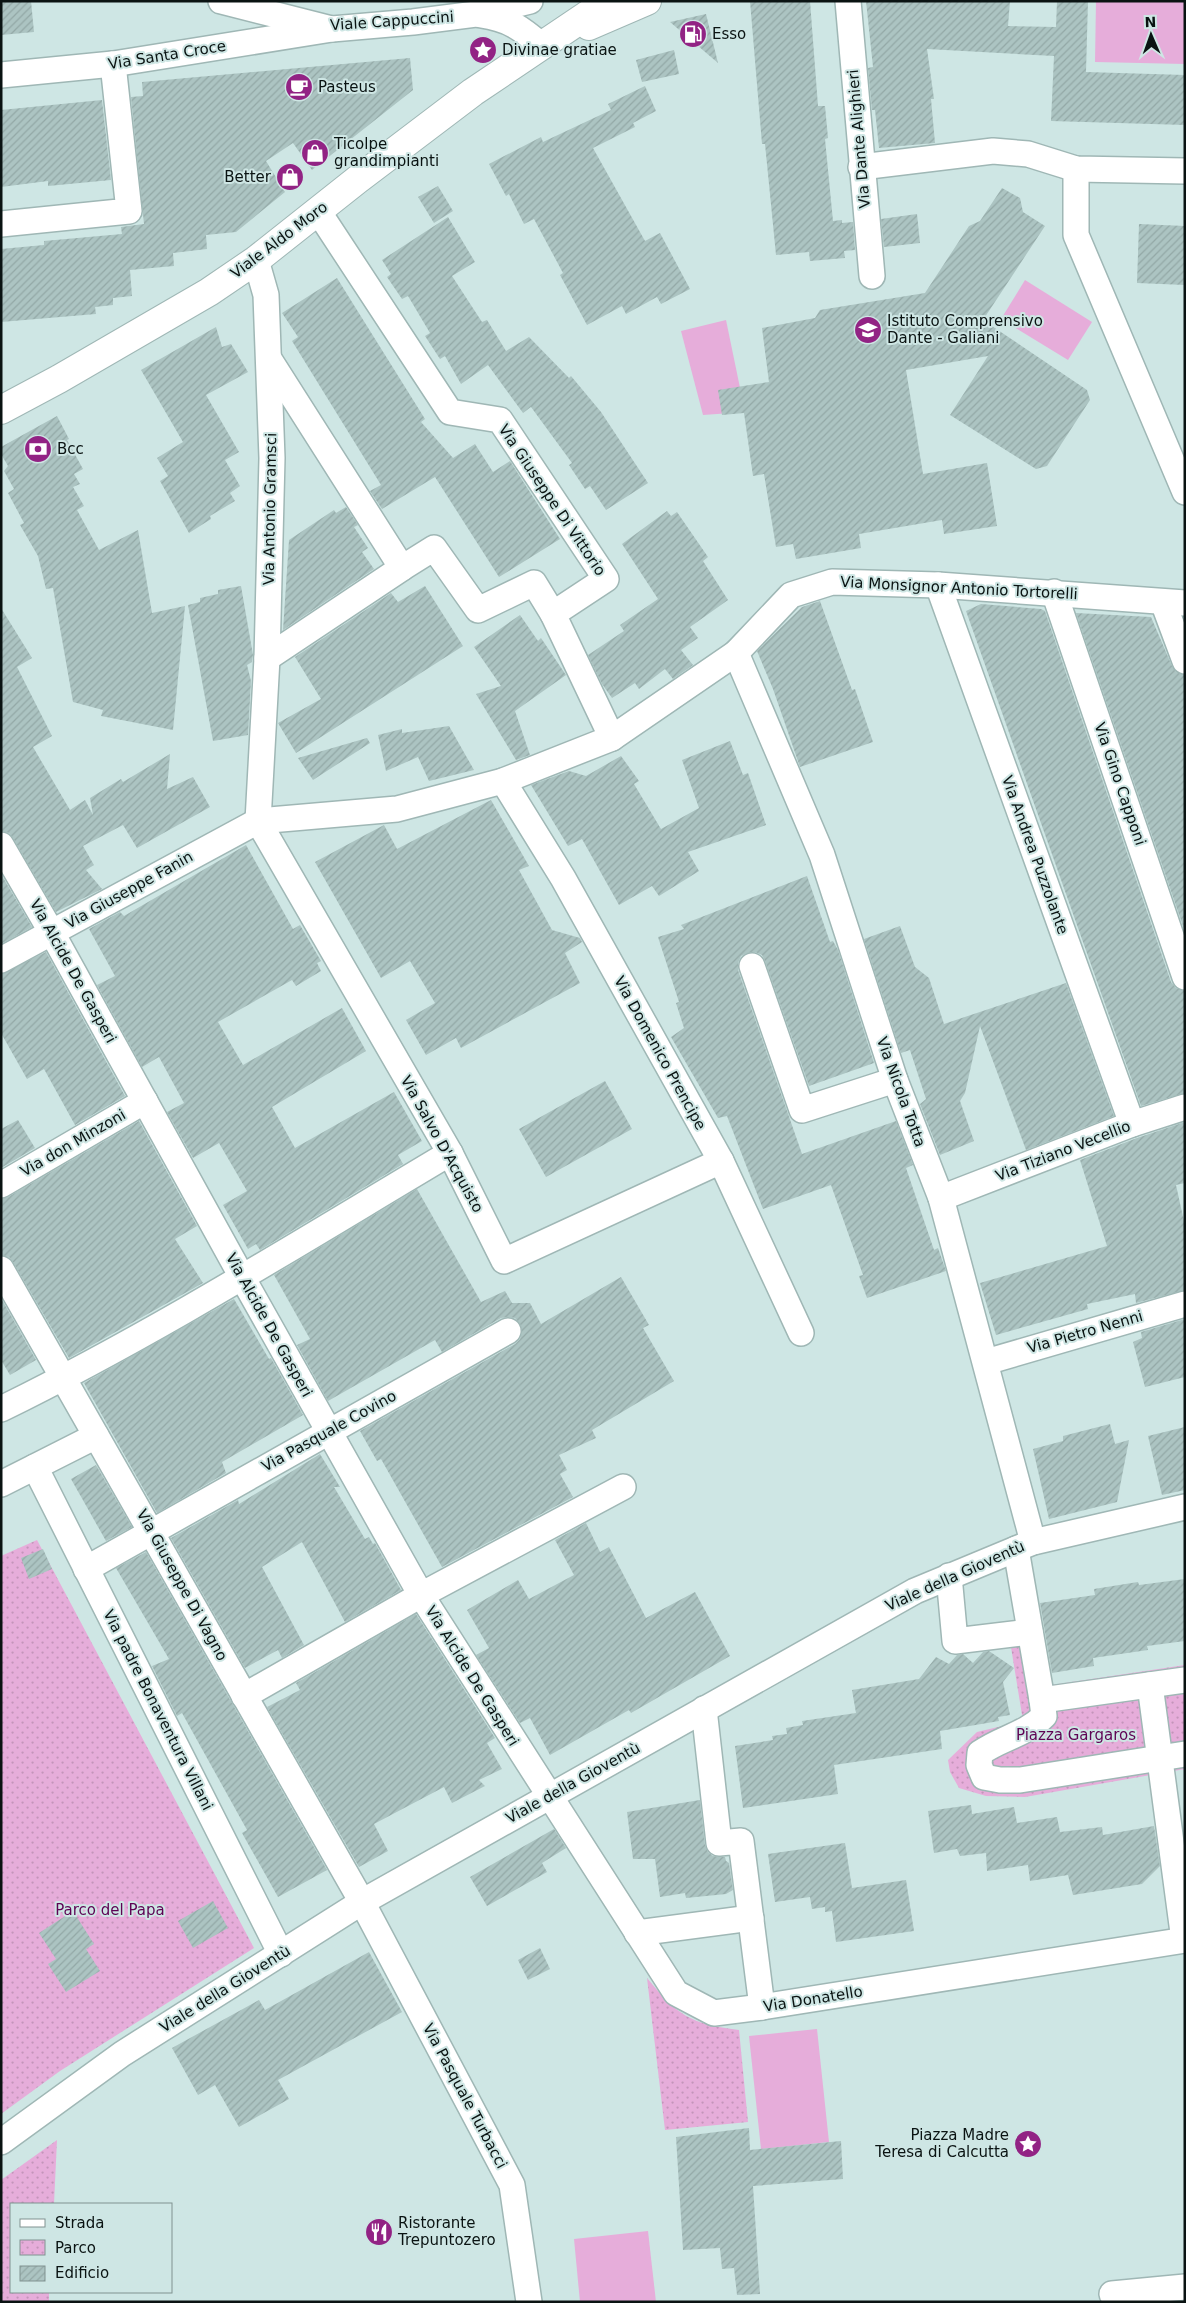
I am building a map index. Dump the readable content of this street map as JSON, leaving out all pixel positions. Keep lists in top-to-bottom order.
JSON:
{
  "streets": {
    "main road": ["Viale Aldo Moro"],
    "street": [
      "Viale Cappuccini",
      "Via Santa Croce",
      "Via Dante Alighieri",
      "Via Giuseppe Di Vittorio",
      "Via Antonio Gramsci",
      "Via Monsignor Antonio Tortorelli",
      "Via Gino Capponi",
      "Via Andrea Puzzolante",
      "Via Giuseppe Fanin",
      "Via Alcide De Gasperi",
      "Via Domenico Prencipe",
      "Via Nicola Totta",
      "Via don Minzoni",
      "Via Salvo D'Acquisto",
      "Via Tiziano Vecellio",
      "Via Pietro Nenni",
      "Via Pasquale Covino",
      "Viale della Gioventù",
      "Via Giuseppe Di Vagno",
      "Via padre Bonaventura Villani",
      "Via Donatello",
      "Via Pasquale Turbacci"
    ]
  },
  "crossings": [
    ["Viale Cappuccini", "Via Santa Croce"],
    ["Viale Cappuccini", "Viale Aldo Moro"],
    ["Viale Aldo Moro", "Via Giuseppe Di Vittorio"],
    ["Viale Aldo Moro", "Via Antonio Gramsci"],
    ["Via Antonio Gramsci", "Via Monsignor Antonio Tortorelli"],
    ["Via Antonio Gramsci", "Via Giuseppe Fanin"],
    ["Via Antonio Gramsci", "Via Salvo D'Acquisto"],
    ["Via Monsignor Antonio Tortorelli", "Via Gino Capponi"],
    ["Via Monsignor Antonio Tortorelli", "Via Andrea Puzzolante"],
    ["Via Monsignor Antonio Tortorelli", "Via Giuseppe Fanin"],
    ["Via Monsignor Antonio Tortorelli", "Via Domenico Prencipe"],
    ["Via Monsignor Antonio Tortorelli", "Via Nicola Totta"],
    ["Via Monsignor Antonio Tortorelli", "Via Salvo D'Acquisto"],
    ["Via Andrea Puzzolante", "Via Tiziano Vecellio"],
    ["Via Giuseppe Fanin", "Via Alcide De Gasperi"],
    ["Via Giuseppe Fanin", "Via Salvo D'Acquisto"],
    ["Via Alcide De Gasperi", "Via don Minzoni"],
    ["Via Alcide De Gasperi", "Via Pasquale Covino"],
    ["Via Alcide De Gasperi", "Viale della Gioventù"],
    ["Via Alcide De Gasperi", "Via Donatello"],
    ["Via Domenico Prencipe", "Via Salvo D'Acquisto"],
    ["Via Nicola Totta", "Via Tiziano Vecellio"],
    ["Via Nicola Totta", "Via Pietro Nenni"],
    ["Via Nicola Totta", "Viale della Gioventù"],
    ["Via Pasquale Covino", "Via Giuseppe Di Vagno"],
    ["Via Pasquale Covino", "Via padre Bonaventura Villani"],
    ["Viale della Gioventù", "Via Giuseppe Di Vagno"],
    ["Viale della Gioventù", "Via padre Bonaventura Villani"],
    ["Viale della Gioventù", "Via Donatello"],
    ["Viale della Gioventù", "Via Pasquale Turbacci"],
    ["Via Giuseppe Di Vagno", "Via Pasquale Turbacci"]
  ],
  "parks": ["Piazza Gargaros", "Parco del Papa"],
  "places": {
    "fuel station": ["Esso"],
    "place": ["Divinae gratiae", "Piazza Madre Teresa di Calcutta"],
    "cafe": ["Pasteus"],
    "shop": ["Ticolpe grandimpianti", "Better"],
    "school or university": ["Istituto Comprensivo Dante - Galiani"],
    "bank": ["Bcc"],
    "restaurant": ["Ristorante Trepuntozero"]
  },
  "legend": ["Strada", "Parco", "Edificio"],
  "north": "top"
}
